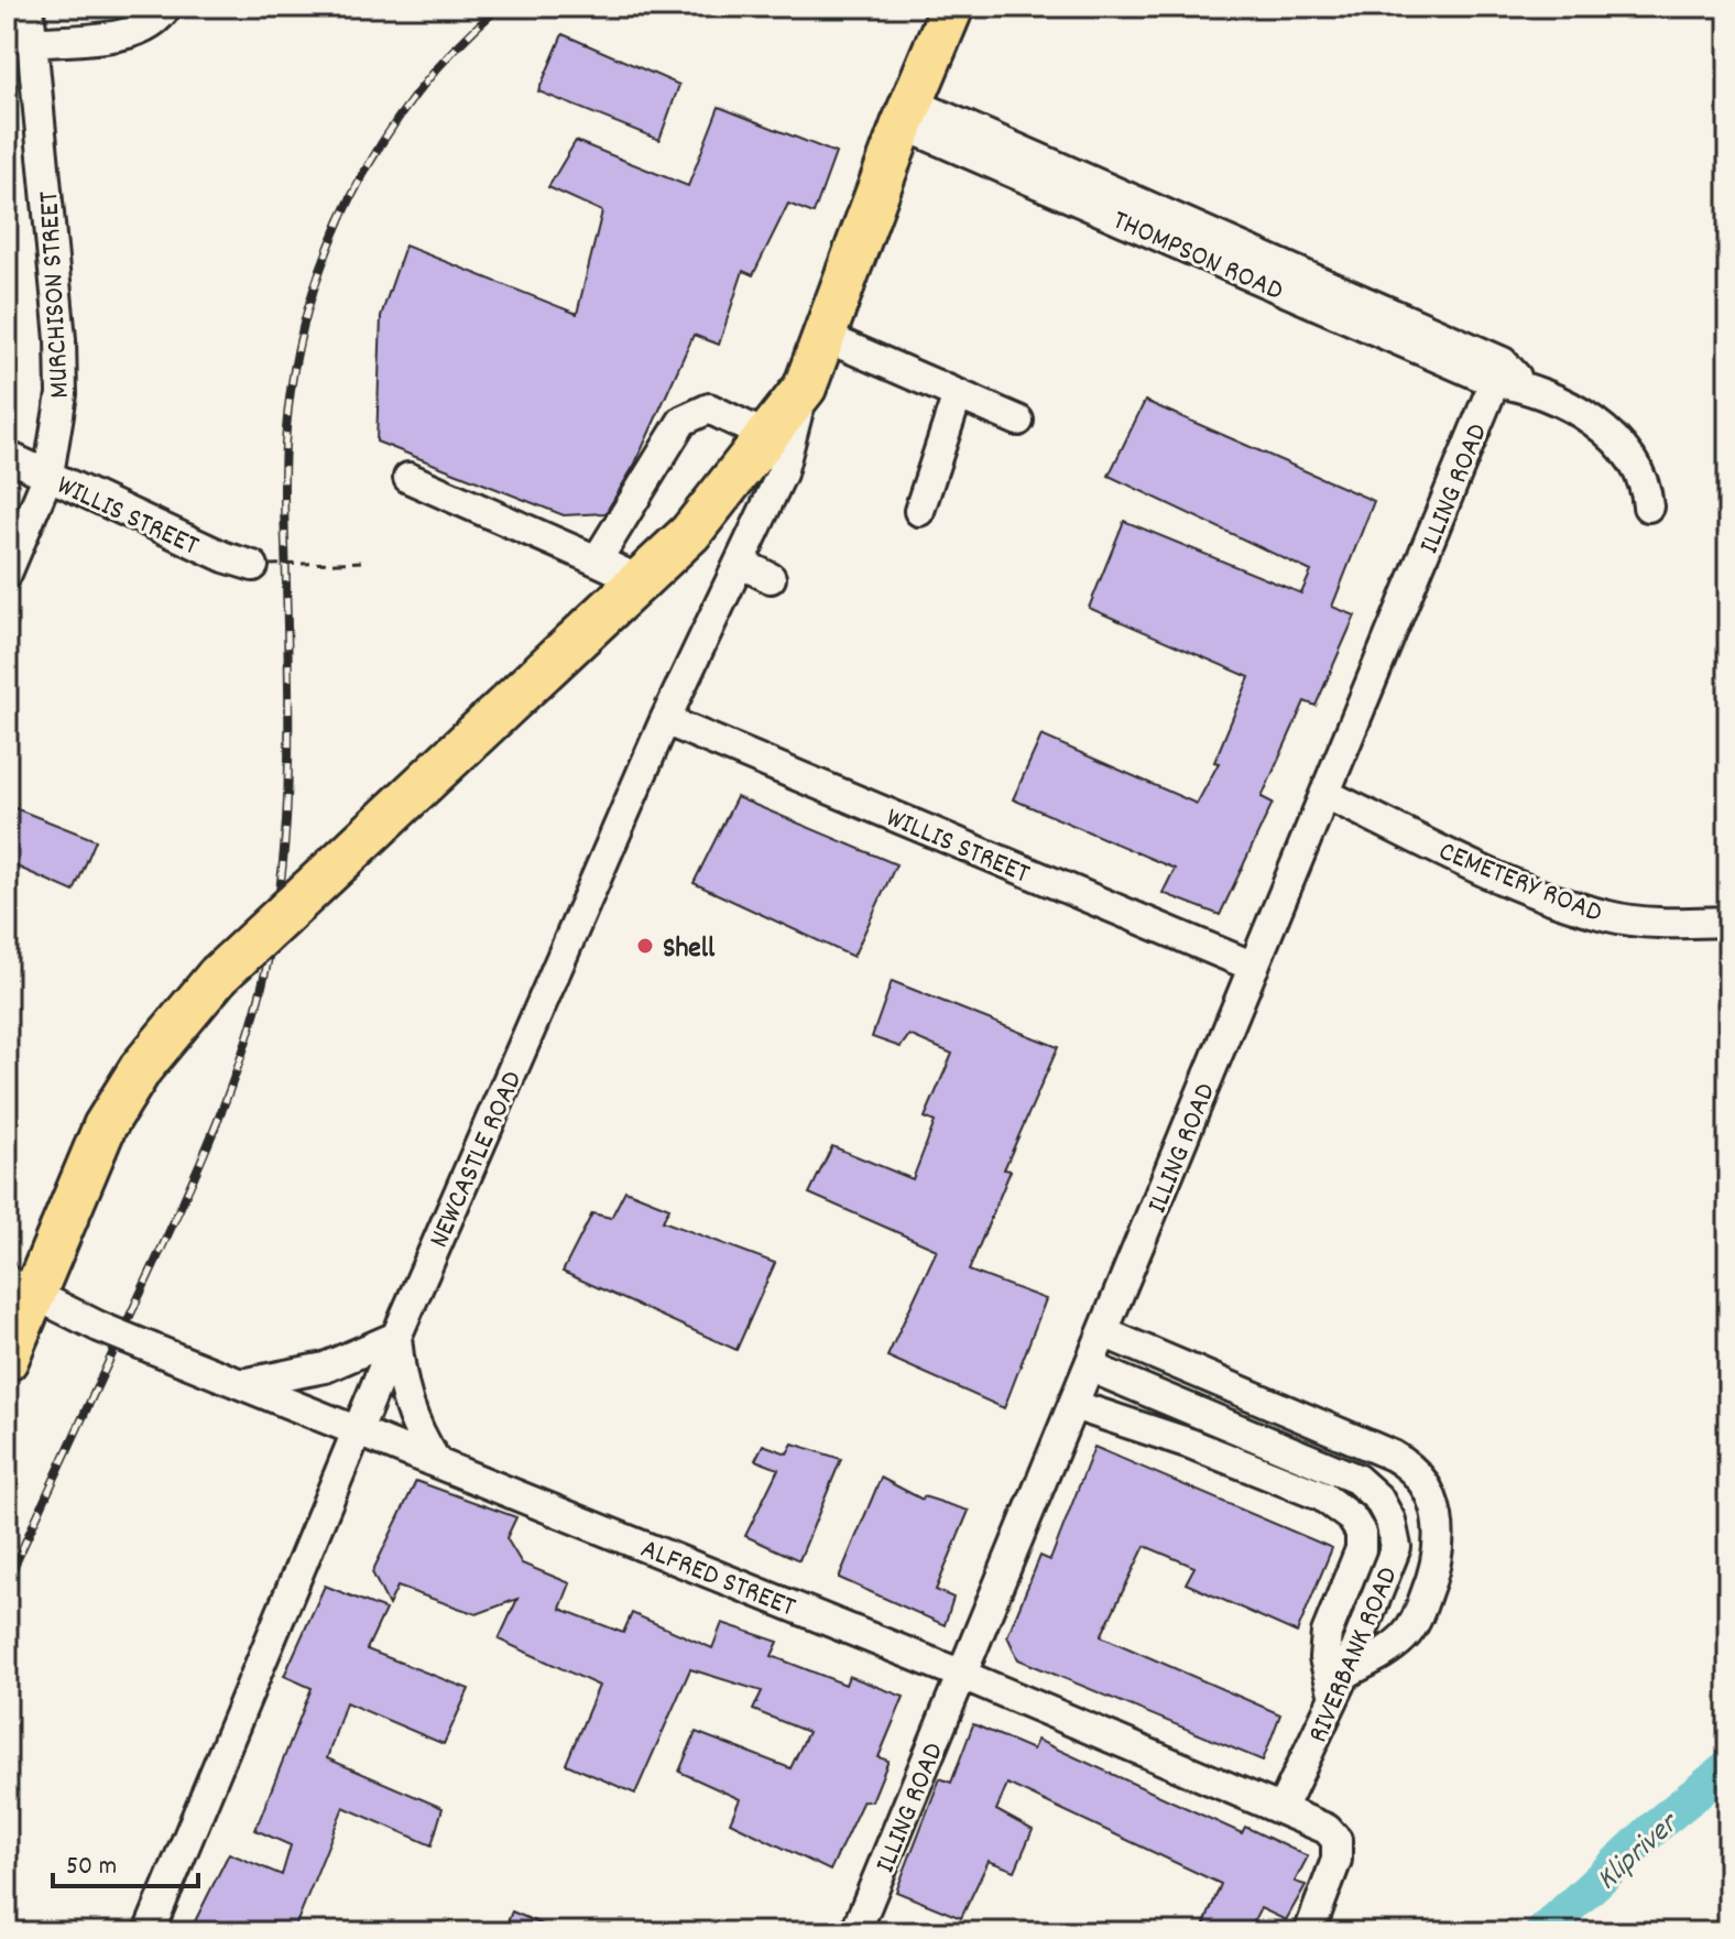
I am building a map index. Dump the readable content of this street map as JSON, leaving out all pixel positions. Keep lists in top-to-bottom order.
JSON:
{
  "streets": {
    "street": [
      "THOMPSON ROAD",
      "MURCHISON STREET",
      "ILLING ROAD",
      "WILLIS STREET",
      "CEMETERY ROAD",
      "NEWCASTLE ROAD",
      "ALFRED STREET",
      "RIVERBANK ROAD"
    ]
  },
  "crossings": [
    ["THOMPSON ROAD", "ILLING ROAD"],
    ["MURCHISON STREET", "WILLIS STREET"],
    ["ILLING ROAD", "WILLIS STREET"],
    ["ILLING ROAD", "CEMETERY ROAD"],
    ["ILLING ROAD", "ALFRED STREET"],
    ["ILLING ROAD", "RIVERBANK ROAD"],
    ["WILLIS STREET", "NEWCASTLE ROAD"],
    ["NEWCASTLE ROAD", "ALFRED STREET"],
    ["ALFRED STREET", "RIVERBANK ROAD"]
  ],
  "water": ["Klipriver"],
  "places": ["Shell"],
  "scale_bar": "50 m"
}
